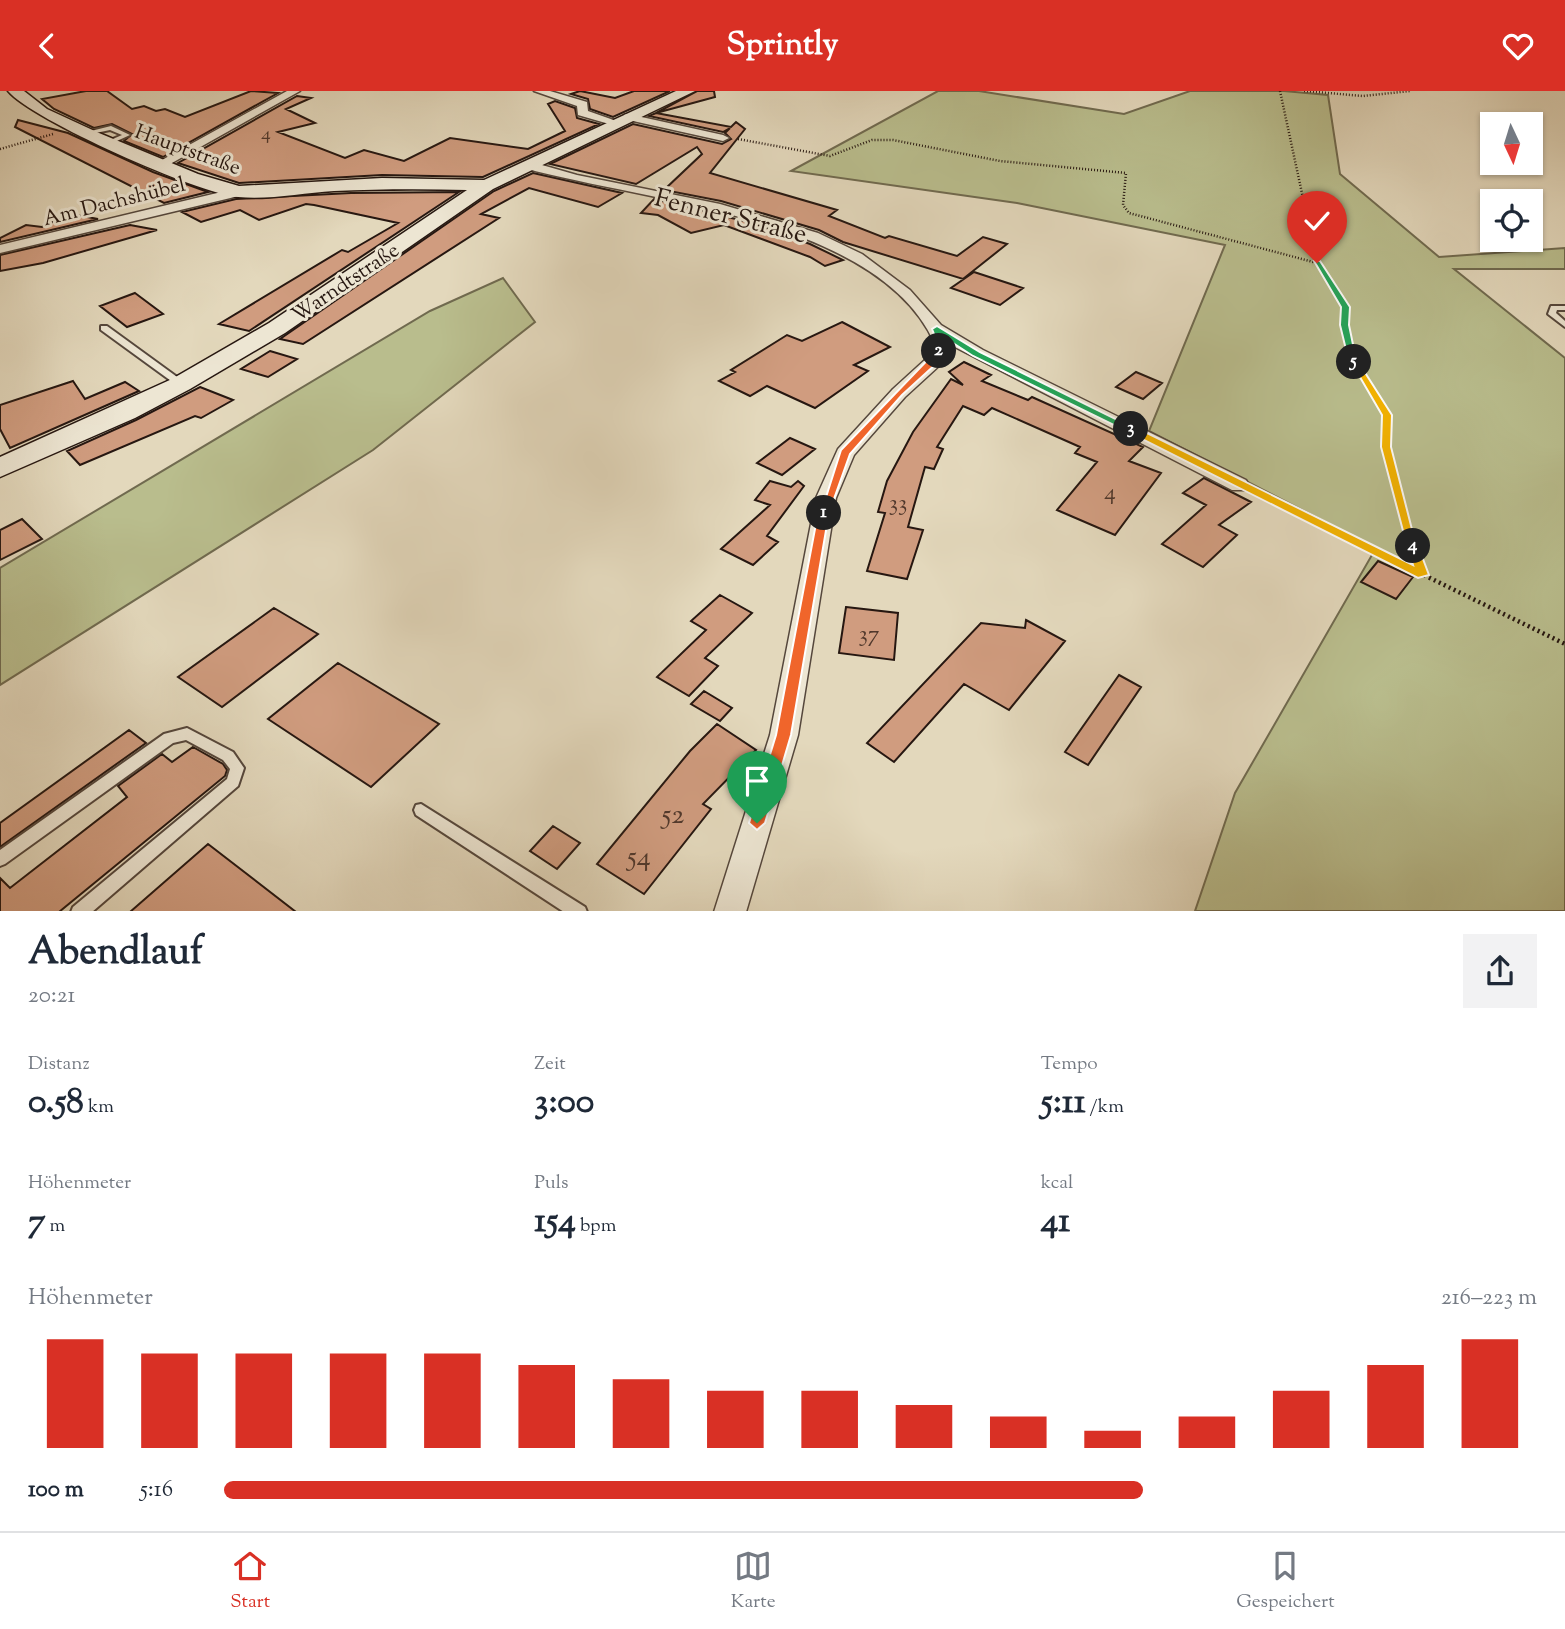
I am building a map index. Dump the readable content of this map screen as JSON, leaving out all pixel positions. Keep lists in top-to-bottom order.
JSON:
{
  "streets": {
    "main road": ["Hauptstraße", "Warndtstraße"],
    "street": ["Am Dachshübel", "Fenner Straße"]
  },
  "crossings": [
    ["Hauptstraße", "Am Dachshübel"],
    ["Hauptstraße", "Warndtstraße"],
    ["Fenner Straße", "Warndtstraße"]
  ],
  "house_numbers": [
    "4",
    "4",
    "33",
    "37",
    "52",
    "54"
  ],
  "north": "bottom",
  "page": {
    "header": "Sprintly",
    "pins": [
      "2",
      "5",
      "3",
      "1",
      "4"
    ],
    "heading": ["Abendlauf", "20:21"],
    "stats": [
      ["Distanz", "0.58 km"],
      ["Zeit", "3:00"],
      ["Tempo", "5:11 /km"],
      ["Höhenmeter", "7 m"],
      ["Puls", "154 bpm"],
      ["kcal", "41"]
    ],
    "chart": ["Höhenmeter", "216–223 m"],
    "list": [
      {
        "name": "100 m",
        "note": "5:16"
      }
    ],
    "tabs": ["Start", "Karte", "Gespeichert"]
  }
}
